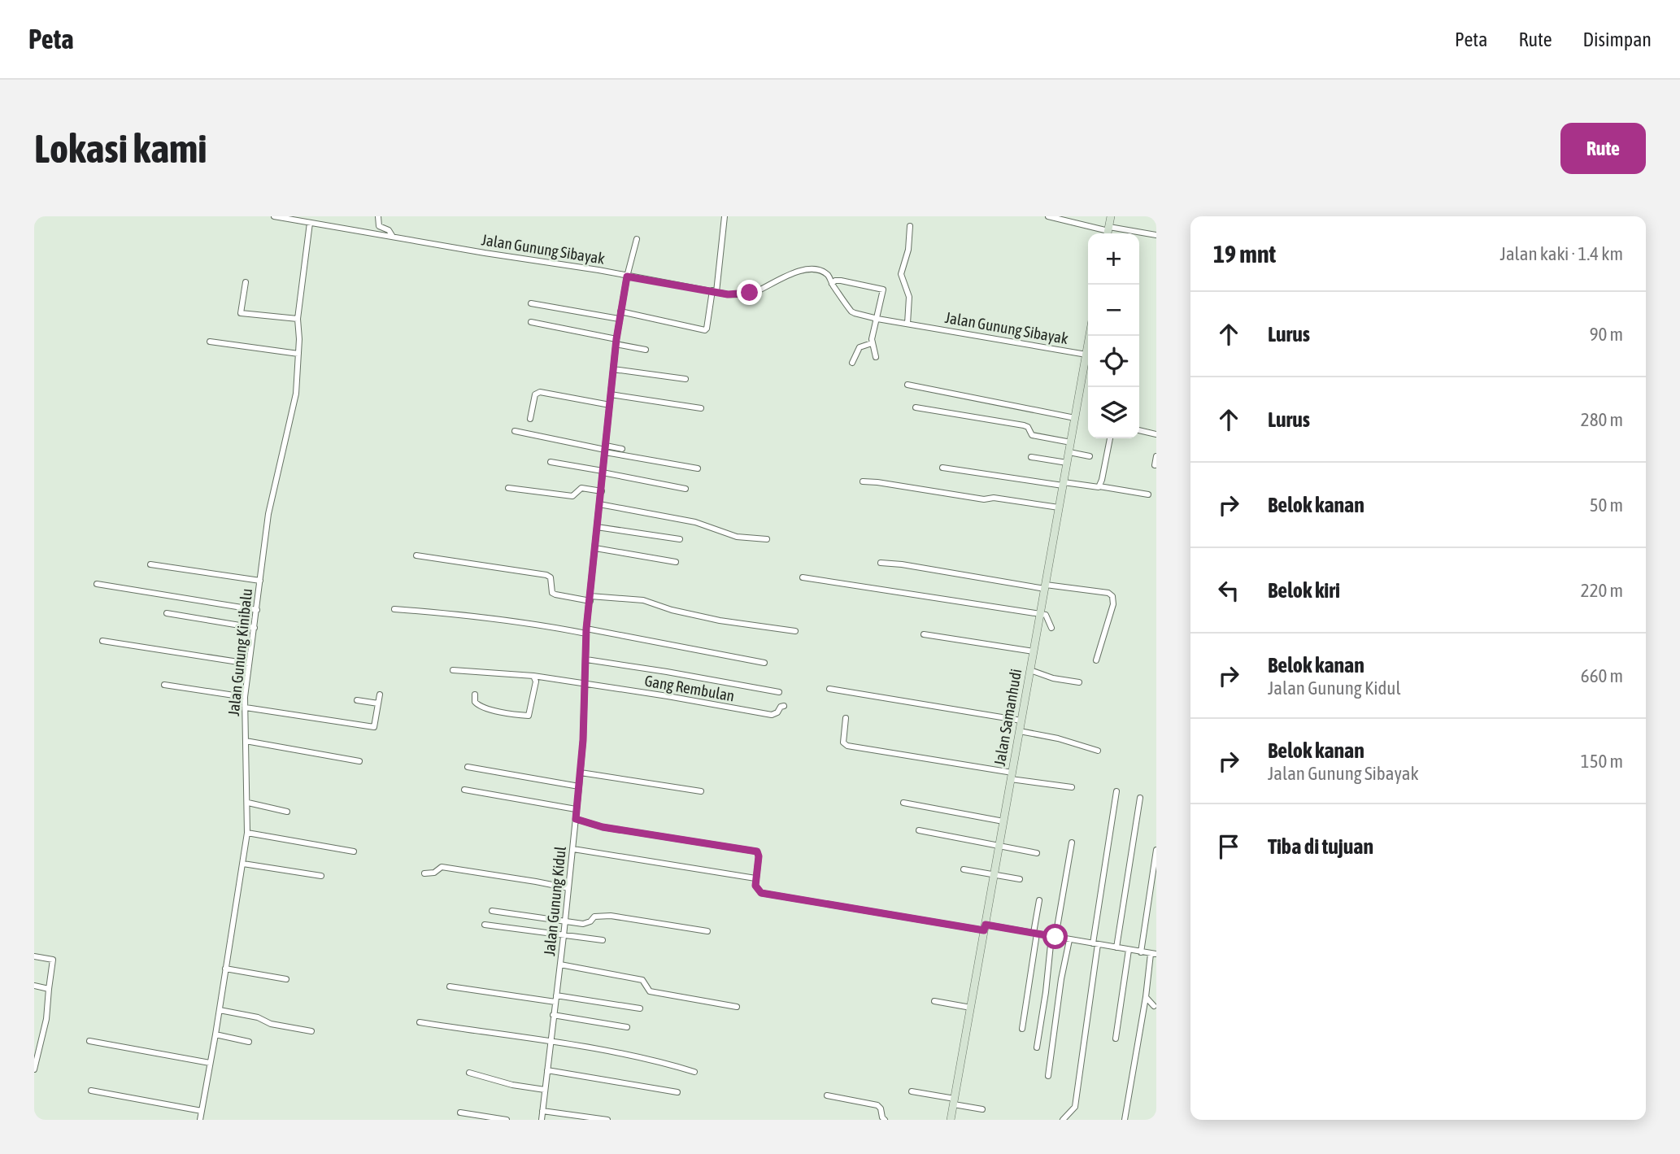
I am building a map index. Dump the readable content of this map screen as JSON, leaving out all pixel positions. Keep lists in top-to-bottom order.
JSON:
{
  "streets": {
    "street": [
      "Jalan Gunung Sibayak",
      "Jalan Gunung Kinibalu",
      "Gang Rembulan",
      "Jalan Samanhudi",
      "Jalan Gunung Kidul"
    ]
  },
  "crossings": [
    ["Jalan Gunung Sibayak", "Jalan Gunung Kinibalu"],
    ["Jalan Gunung Sibayak", "Jalan Gunung Kidul"],
    ["Gang Rembulan", "Jalan Gunung Kidul"]
  ],
  "page": {
    "header": "Peta",
    "nav": ["Peta", "Rute", "Disimpan"],
    "buttons": "Rute",
    "title": "Lokasi kami",
    "heading": ["19 mnt", "Jalan kaki · 1.4 km"],
    "map_buttons": ["+", "−"],
    "list": [
      ["Lurus", "90 m"],
      ["Lurus", "280 m"],
      ["Belok kanan", "50 m"],
      ["Belok kiri", "220 m"],
      ["Belok kanan", "Jalan Gunung Kidul", "660 m"],
      ["Belok kanan", "Jalan Gunung Sibayak", "150 m"],
      "Tiba di tujuan"
    ]
  }
}
